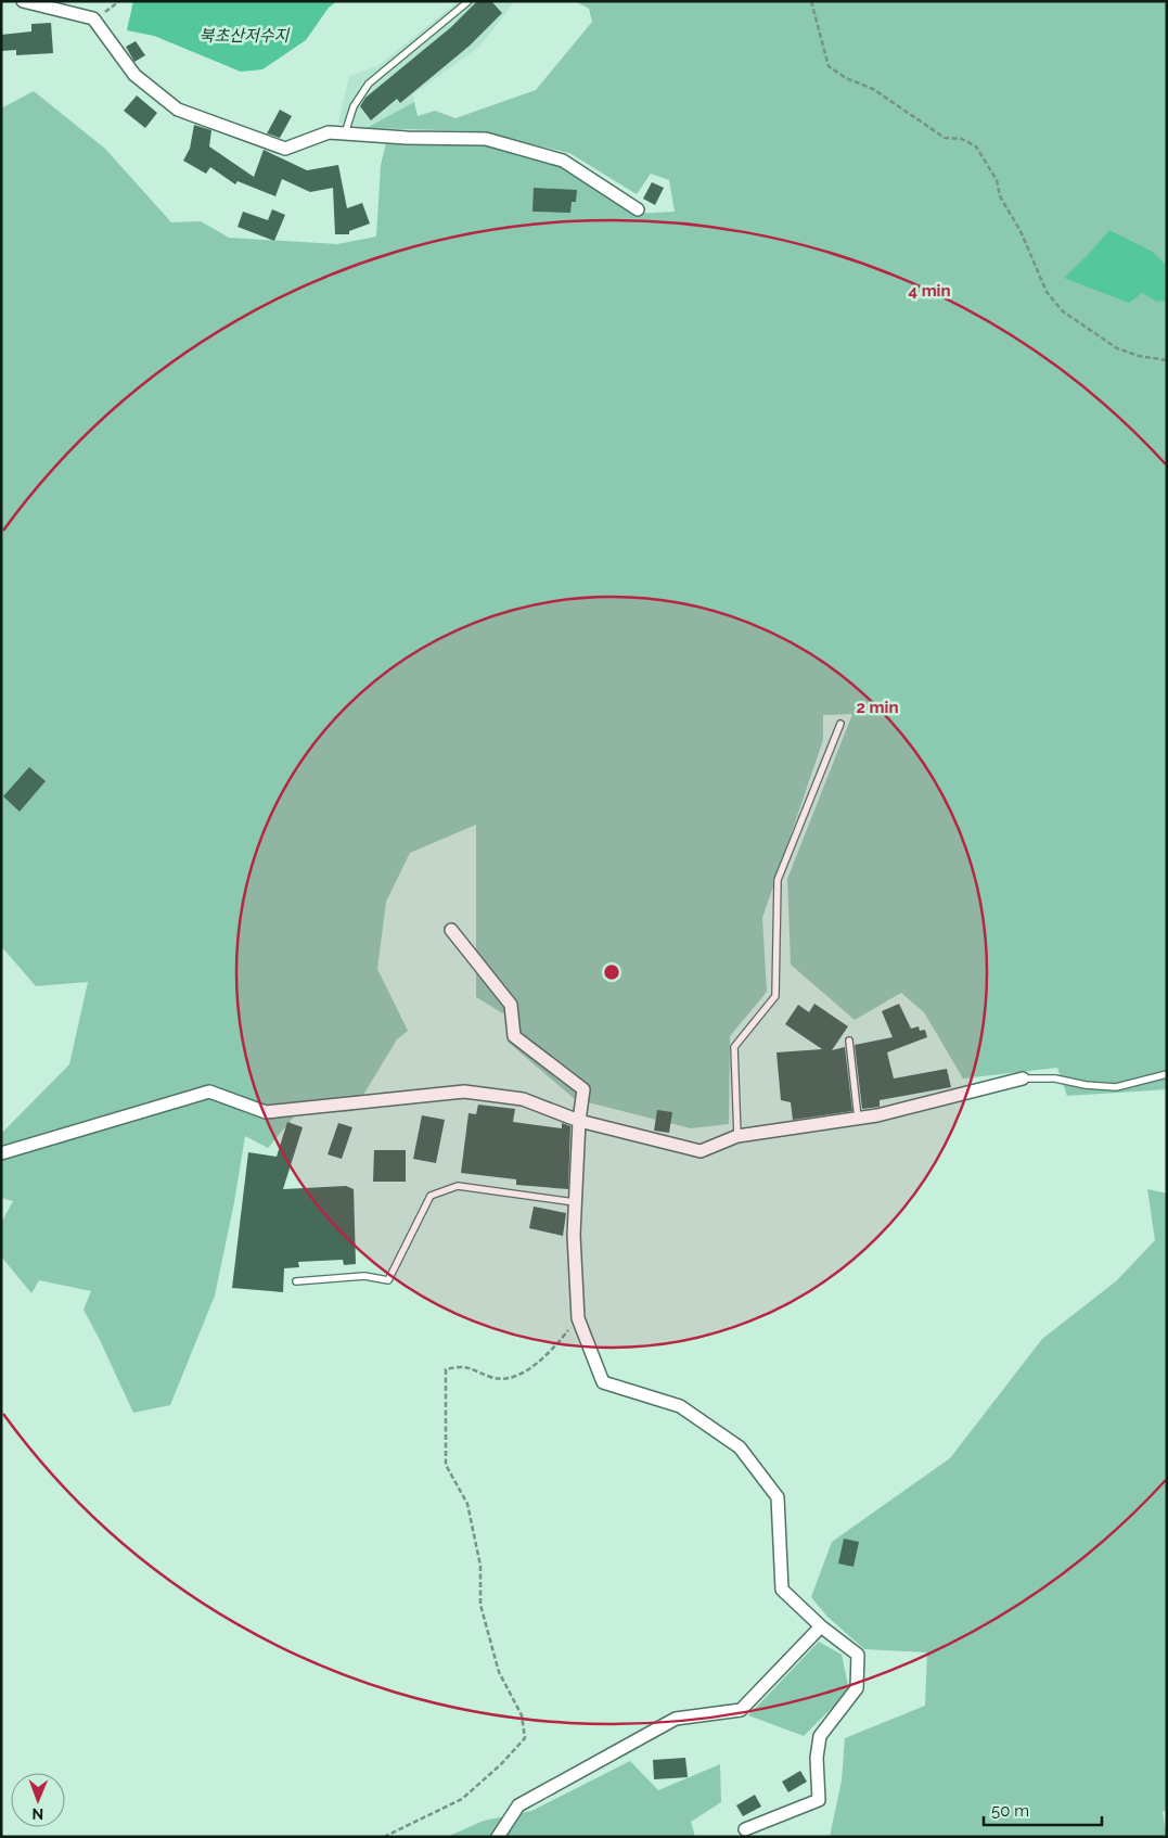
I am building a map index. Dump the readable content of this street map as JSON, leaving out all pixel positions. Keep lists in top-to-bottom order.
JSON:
{
  "water": ["북초산저수지"],
  "scale_bar": "50 m",
  "north": "bottom",
  "rings": ["4 min", "2 min"]
}
